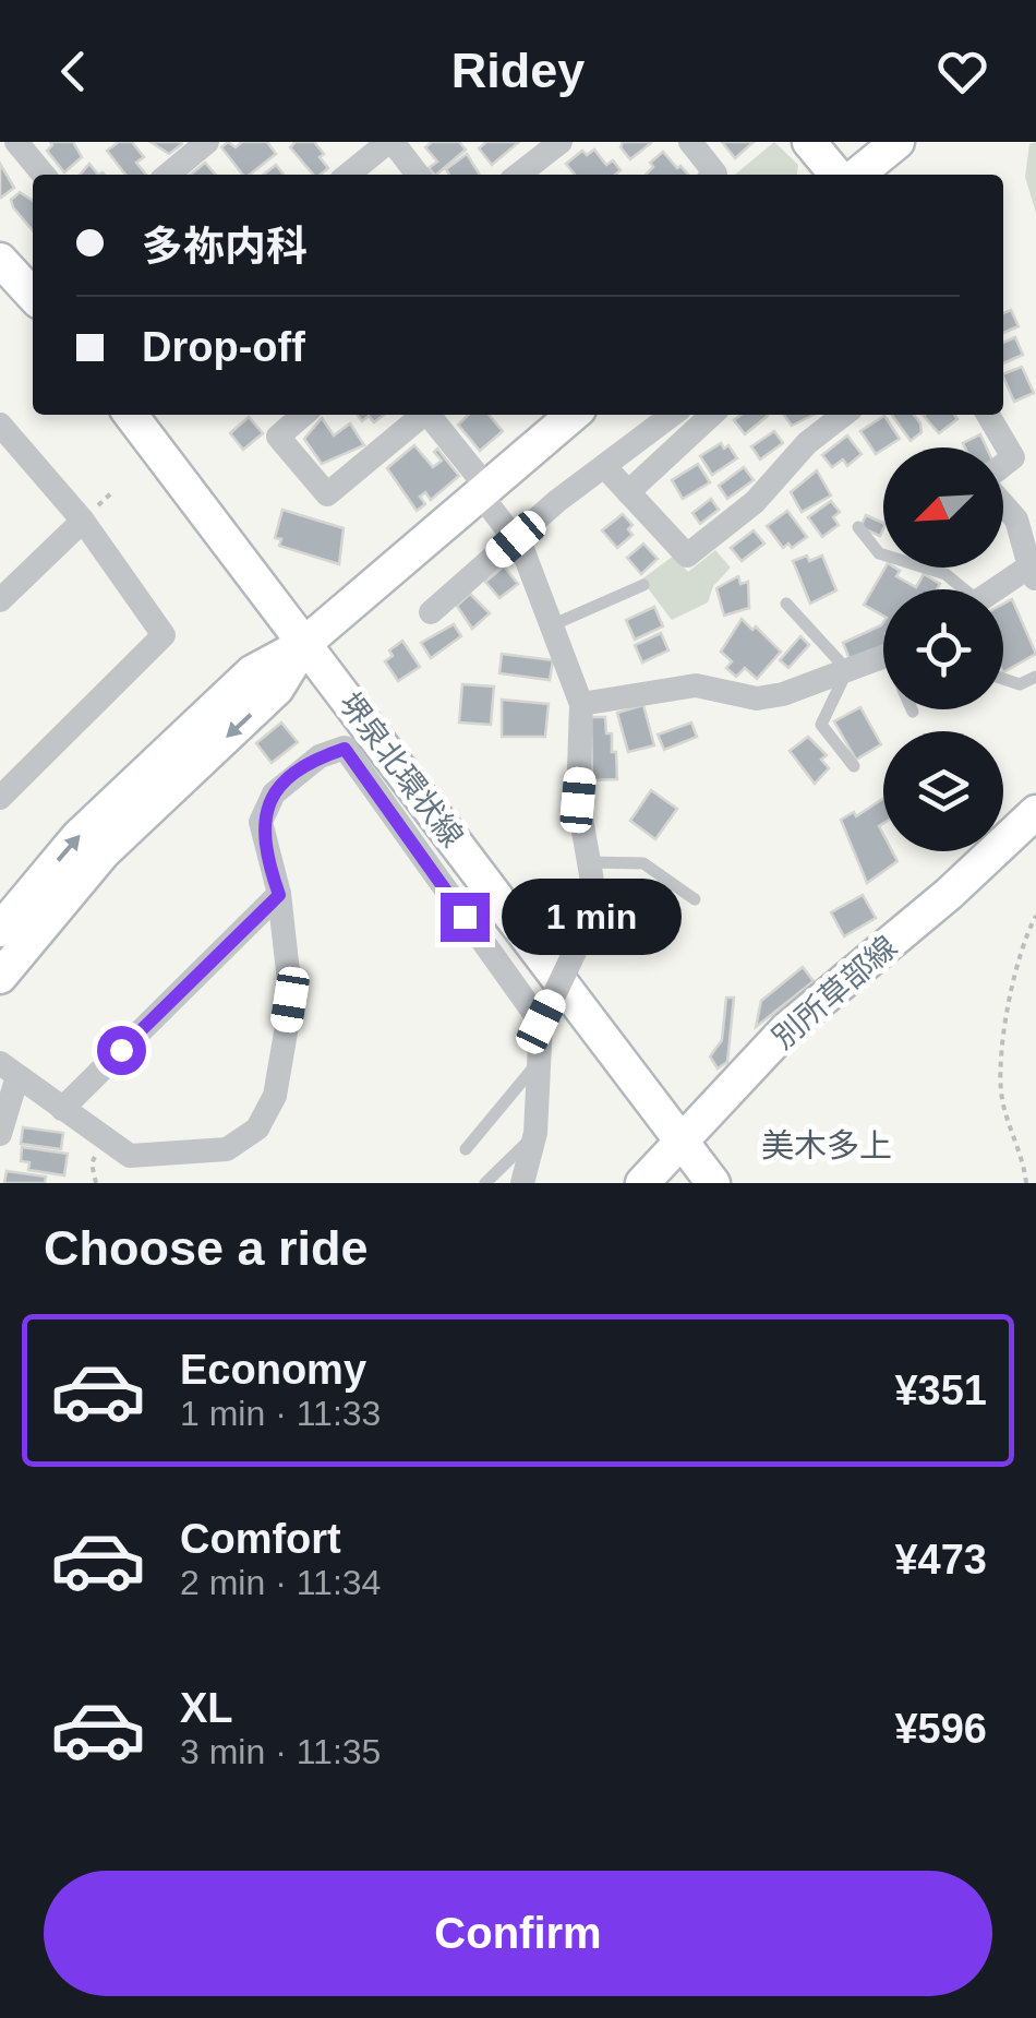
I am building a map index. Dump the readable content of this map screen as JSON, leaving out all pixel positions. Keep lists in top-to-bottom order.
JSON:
{
  "streets": {
    "main road": ["堺泉北環状線", "別所草部線"]
  },
  "crossings": [
    ["堺泉北環状線", "別所草部線"]
  ],
  "districts": ["美木多上"],
  "north": "bottom left",
  "page": {
    "header": "Ridey",
    "banner": ["多祢内科", "Drop-off"],
    "bubble": "1 min",
    "heading": "Choose a ride",
    "list": [
      {
        "name": "Economy",
        "note": "1 min · 11:33",
        "value": "¥351"
      },
      {
        "name": "Comfort",
        "note": "2 min · 11:34",
        "value": "¥473"
      },
      {
        "name": "XL",
        "note": "3 min · 11:35",
        "value": "¥596"
      }
    ],
    "buttons": "Confirm"
  }
}
